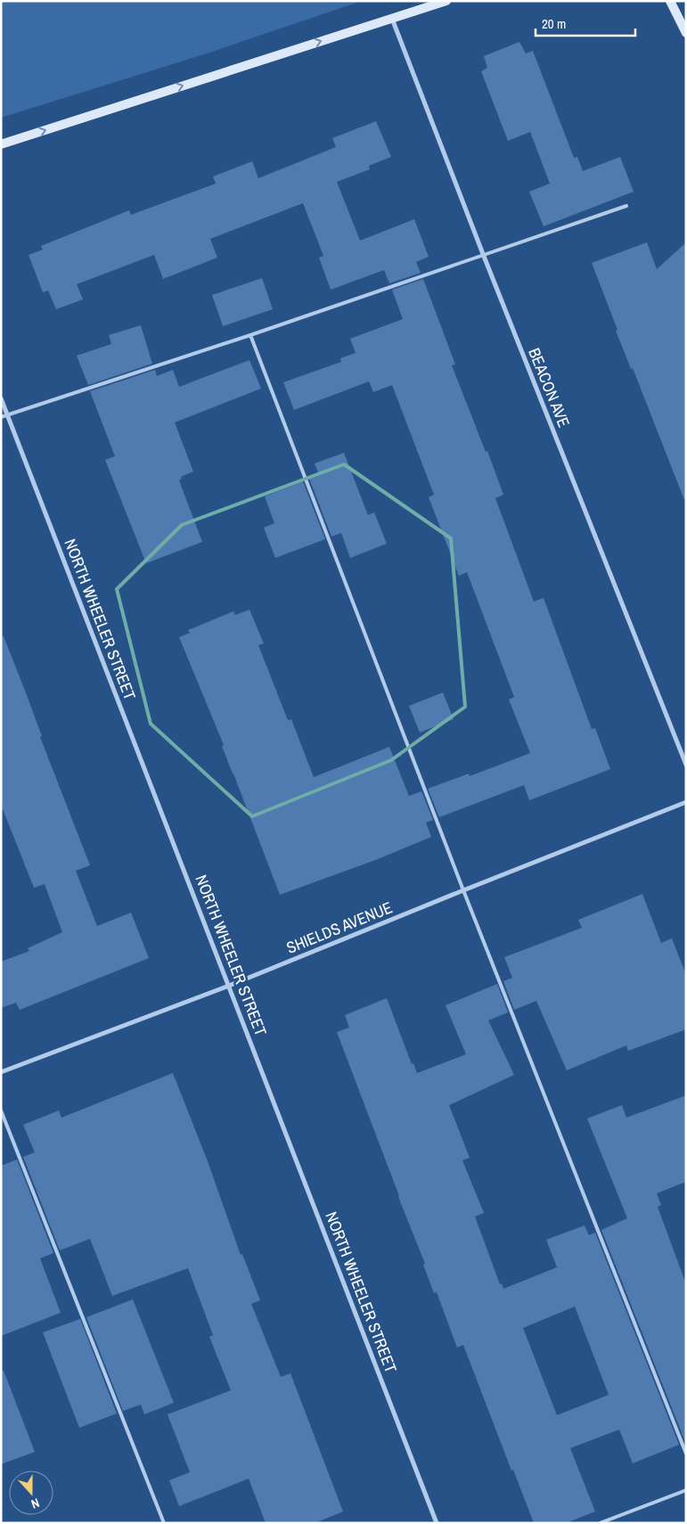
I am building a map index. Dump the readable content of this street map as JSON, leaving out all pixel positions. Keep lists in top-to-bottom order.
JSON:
{
  "streets": {
    "street": ["BEACON AVE", "NORTH WHEELER STREET", "SHIELDS AVENUE"]
  },
  "crossings": [
    ["NORTH WHEELER STREET", "SHIELDS AVENUE"]
  ],
  "scale_bar": "20 m",
  "north": "bottom"
}
